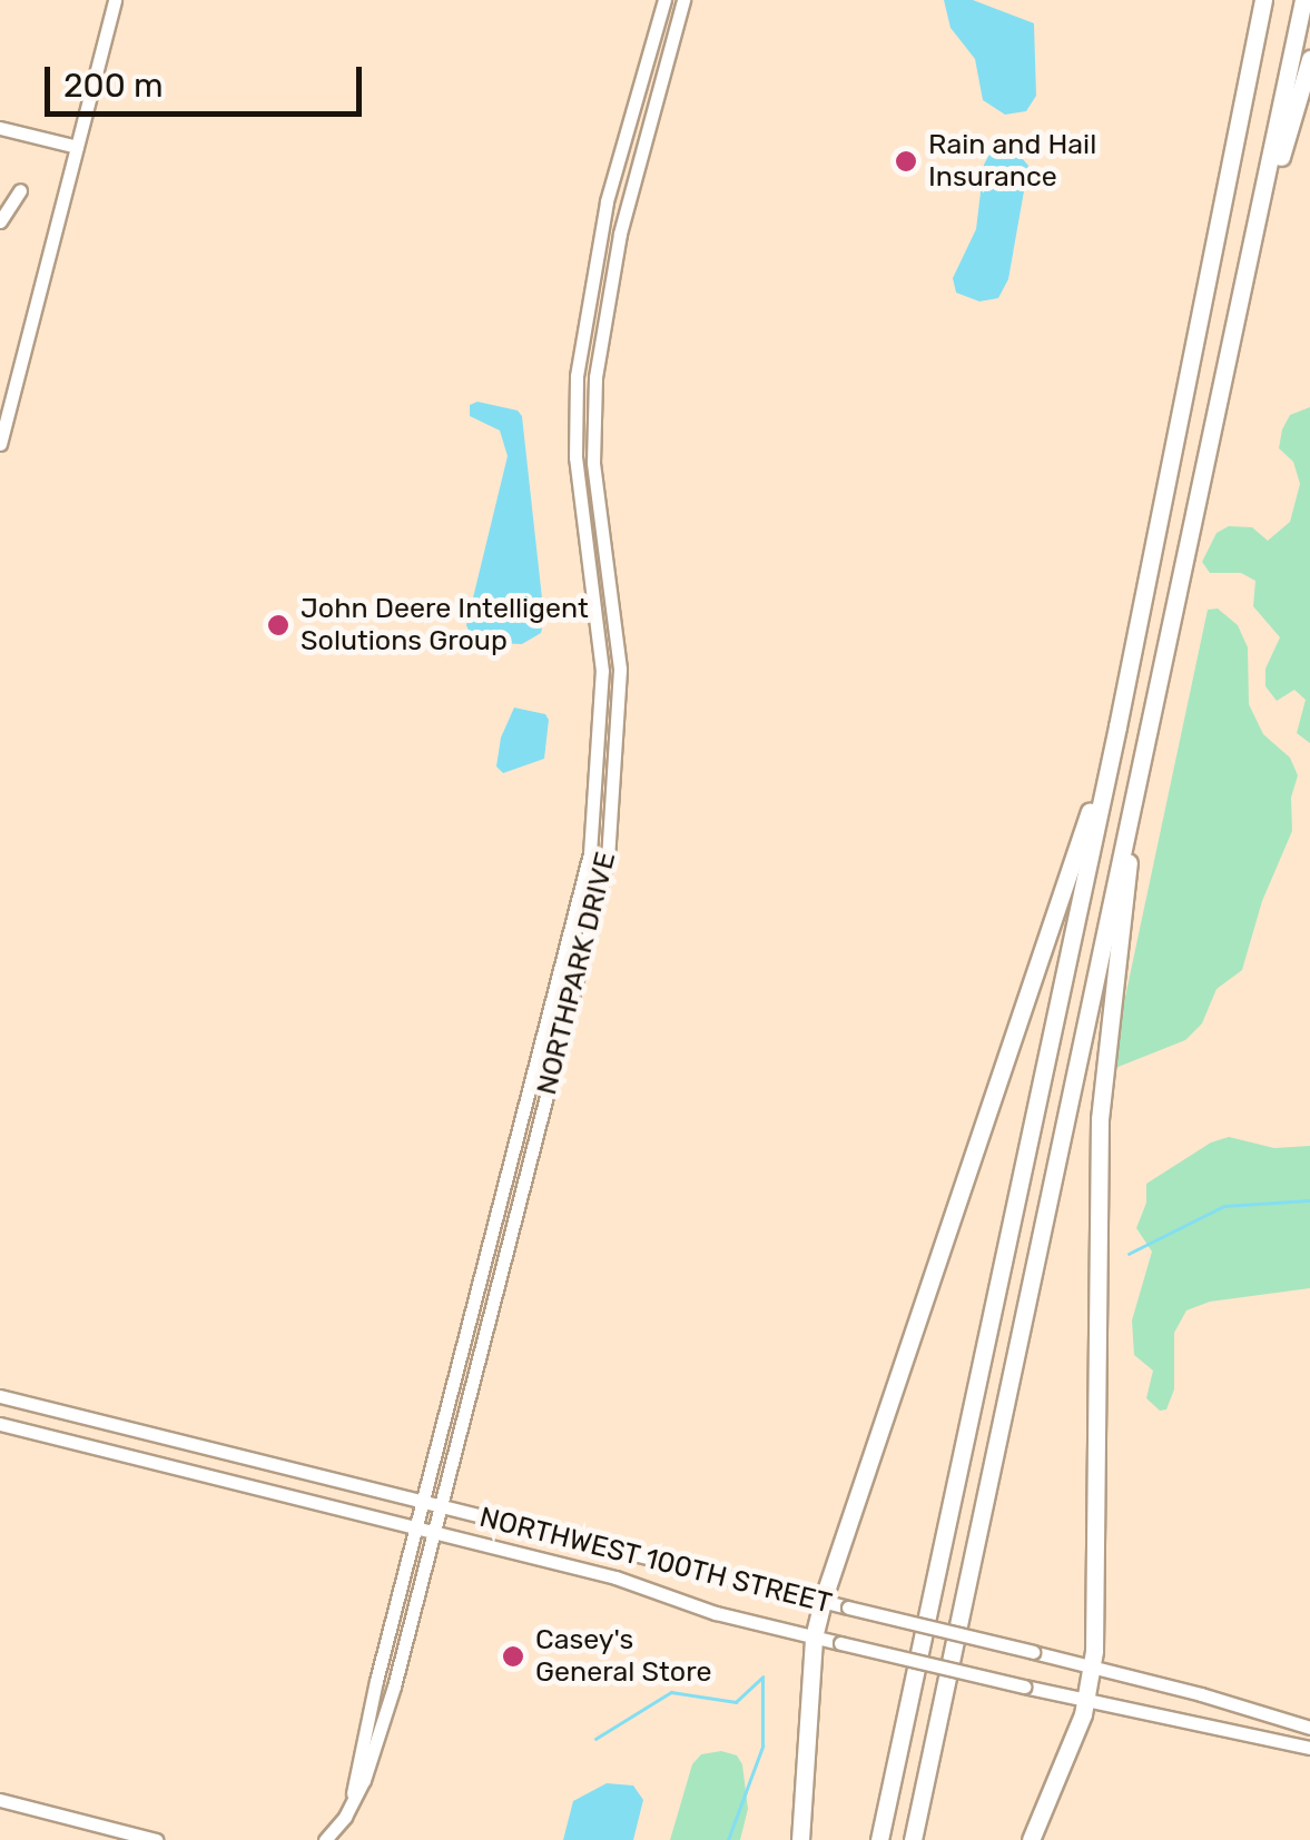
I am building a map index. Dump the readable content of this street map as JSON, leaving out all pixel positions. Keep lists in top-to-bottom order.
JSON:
{
  "streets": {
    "street": ["NORTHPARK DRIVE", "NORTHWEST 100TH STREET"]
  },
  "crossings": [
    ["NORTHPARK DRIVE", "NORTHWEST 100TH STREET"]
  ],
  "places": ["Rain and Hail Insurance", "John Deere Intelligent Solutions Group", "Casey's General Store"],
  "scale_bar": "200 m"
}
